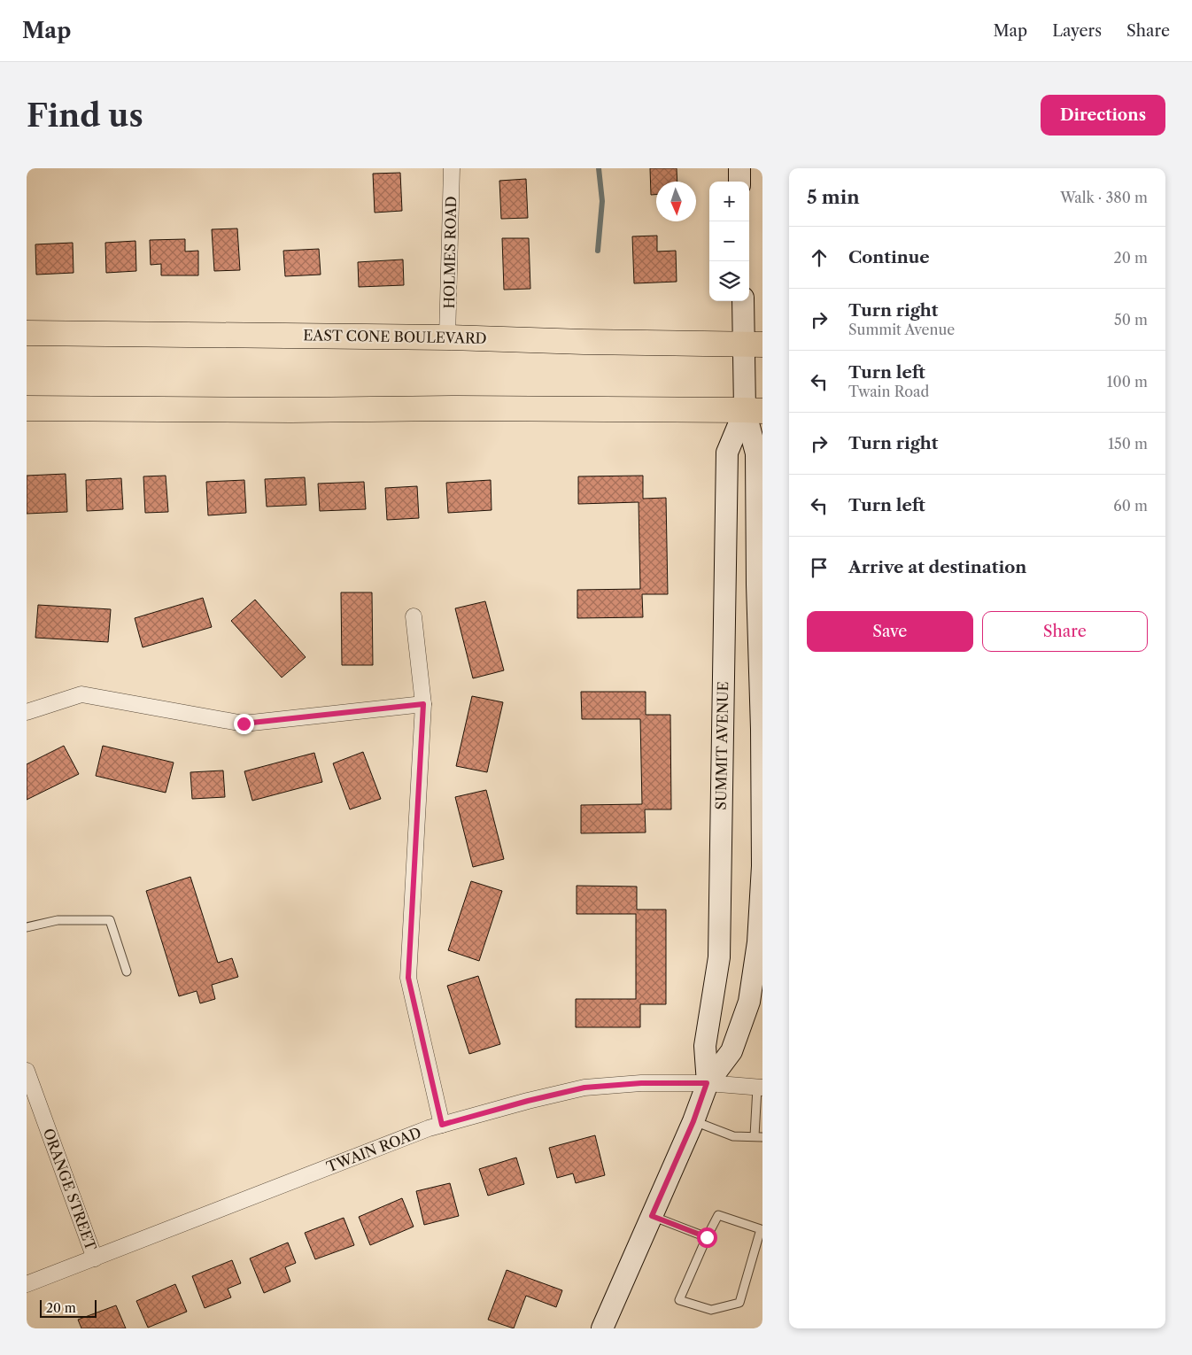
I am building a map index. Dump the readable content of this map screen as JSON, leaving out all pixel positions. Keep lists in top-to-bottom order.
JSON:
{
  "streets": {
    "main road": ["EAST CONE BOULEVARD", "SUMMIT AVENUE"],
    "street": ["HOLMES ROAD", "TWAIN ROAD", "ORANGE STREET"]
  },
  "crossings": [
    ["HOLMES ROAD", "EAST CONE BOULEVARD"],
    ["EAST CONE BOULEVARD", "SUMMIT AVENUE"],
    ["SUMMIT AVENUE", "TWAIN ROAD"],
    ["TWAIN ROAD", "ORANGE STREET"]
  ],
  "scale_bar": "20 m",
  "north": "bottom",
  "page": {
    "header": "Map",
    "nav": ["Map", "Layers", "Share"],
    "buttons": [
      "Directions",
      ["Save", "Share"]
    ],
    "title": "Find us",
    "heading": ["5 min", "Walk · 380 m"],
    "map_buttons": ["+", "−"],
    "list": [
      ["Continue", "20 m"],
      ["Turn right", "Summit Avenue", "50 m"],
      ["Turn left", "Twain Road", "100 m"],
      ["Turn right", "150 m"],
      ["Turn left", "60 m"],
      "Arrive at destination"
    ],
    "scale": "20 m"
  }
}
